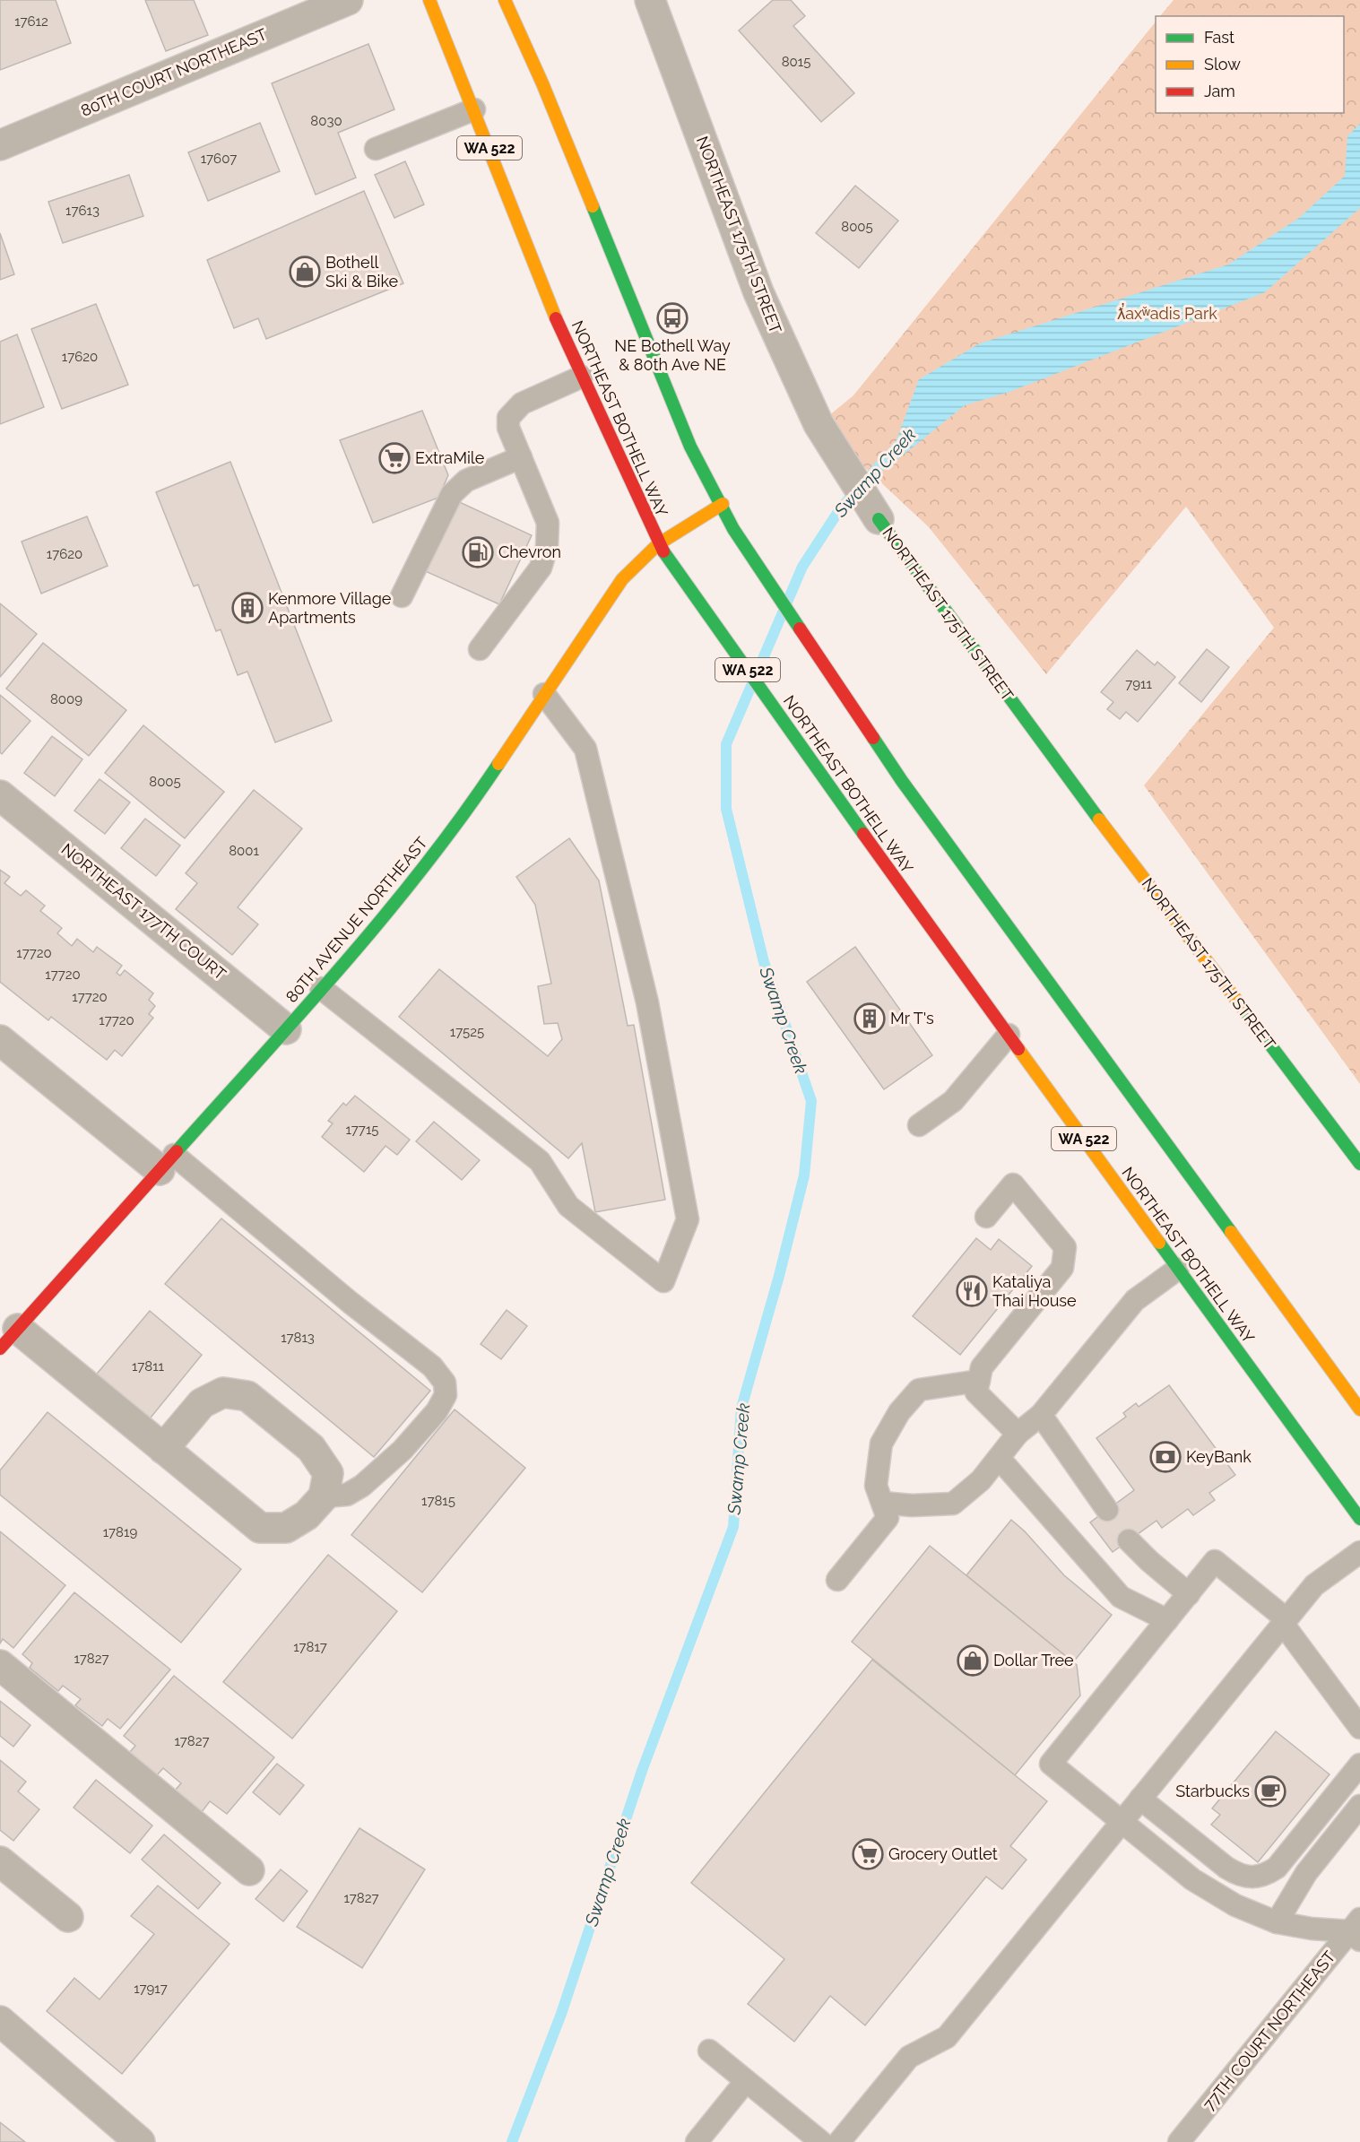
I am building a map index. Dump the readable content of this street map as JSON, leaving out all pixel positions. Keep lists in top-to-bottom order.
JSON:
{
  "streets": {
    "main road": [
      "WA 522",
      "NORTHEAST 175TH STREET",
      "NORTHEAST BOTHELL WAY",
      "80TH AVENUE NORTHEAST"
    ],
    "street": ["80TH COURT NORTHEAST", "NORTHEAST 177TH COURT"],
    "lane": ["77TH COURT NORTHEAST"]
  },
  "crossings": [
    ["NORTHEAST BOTHELL WAY", "80TH AVENUE NORTHEAST"],
    ["NORTHEAST 177TH COURT", "80TH AVENUE NORTHEAST"]
  ],
  "water": ["Swamp Creek"],
  "parks": ["ƛ̕ax̌ʷadis Park"],
  "places": {
    "shop": ["Bothell Ski & Bike", "Dollar Tree"],
    "bus stop": ["NE Bothell Way & 80th Ave NE"],
    "supermarket": ["ExtraMile", "Grocery Outlet"],
    "fuel station": ["Chevron"],
    "building": ["Kenmore Village Apartments", "Mr T's"],
    "restaurant": ["Kataliya Thai House"],
    "bank": ["KeyBank"],
    "cafe": ["Starbucks"]
  },
  "house_numbers": [
    "17612",
    "8015",
    "8030",
    "17607",
    "17613",
    "8005",
    "17620",
    "17620",
    "7911",
    "8009",
    "8005",
    "8001",
    "17720",
    "17720",
    "17720",
    "17720",
    "17525",
    "17715",
    "17813",
    "17811",
    "17815",
    "17819",
    "17817",
    "17827",
    "17827",
    "17827",
    "17917"
  ],
  "legend": ["Fast", "Slow", "Jam"]
}
